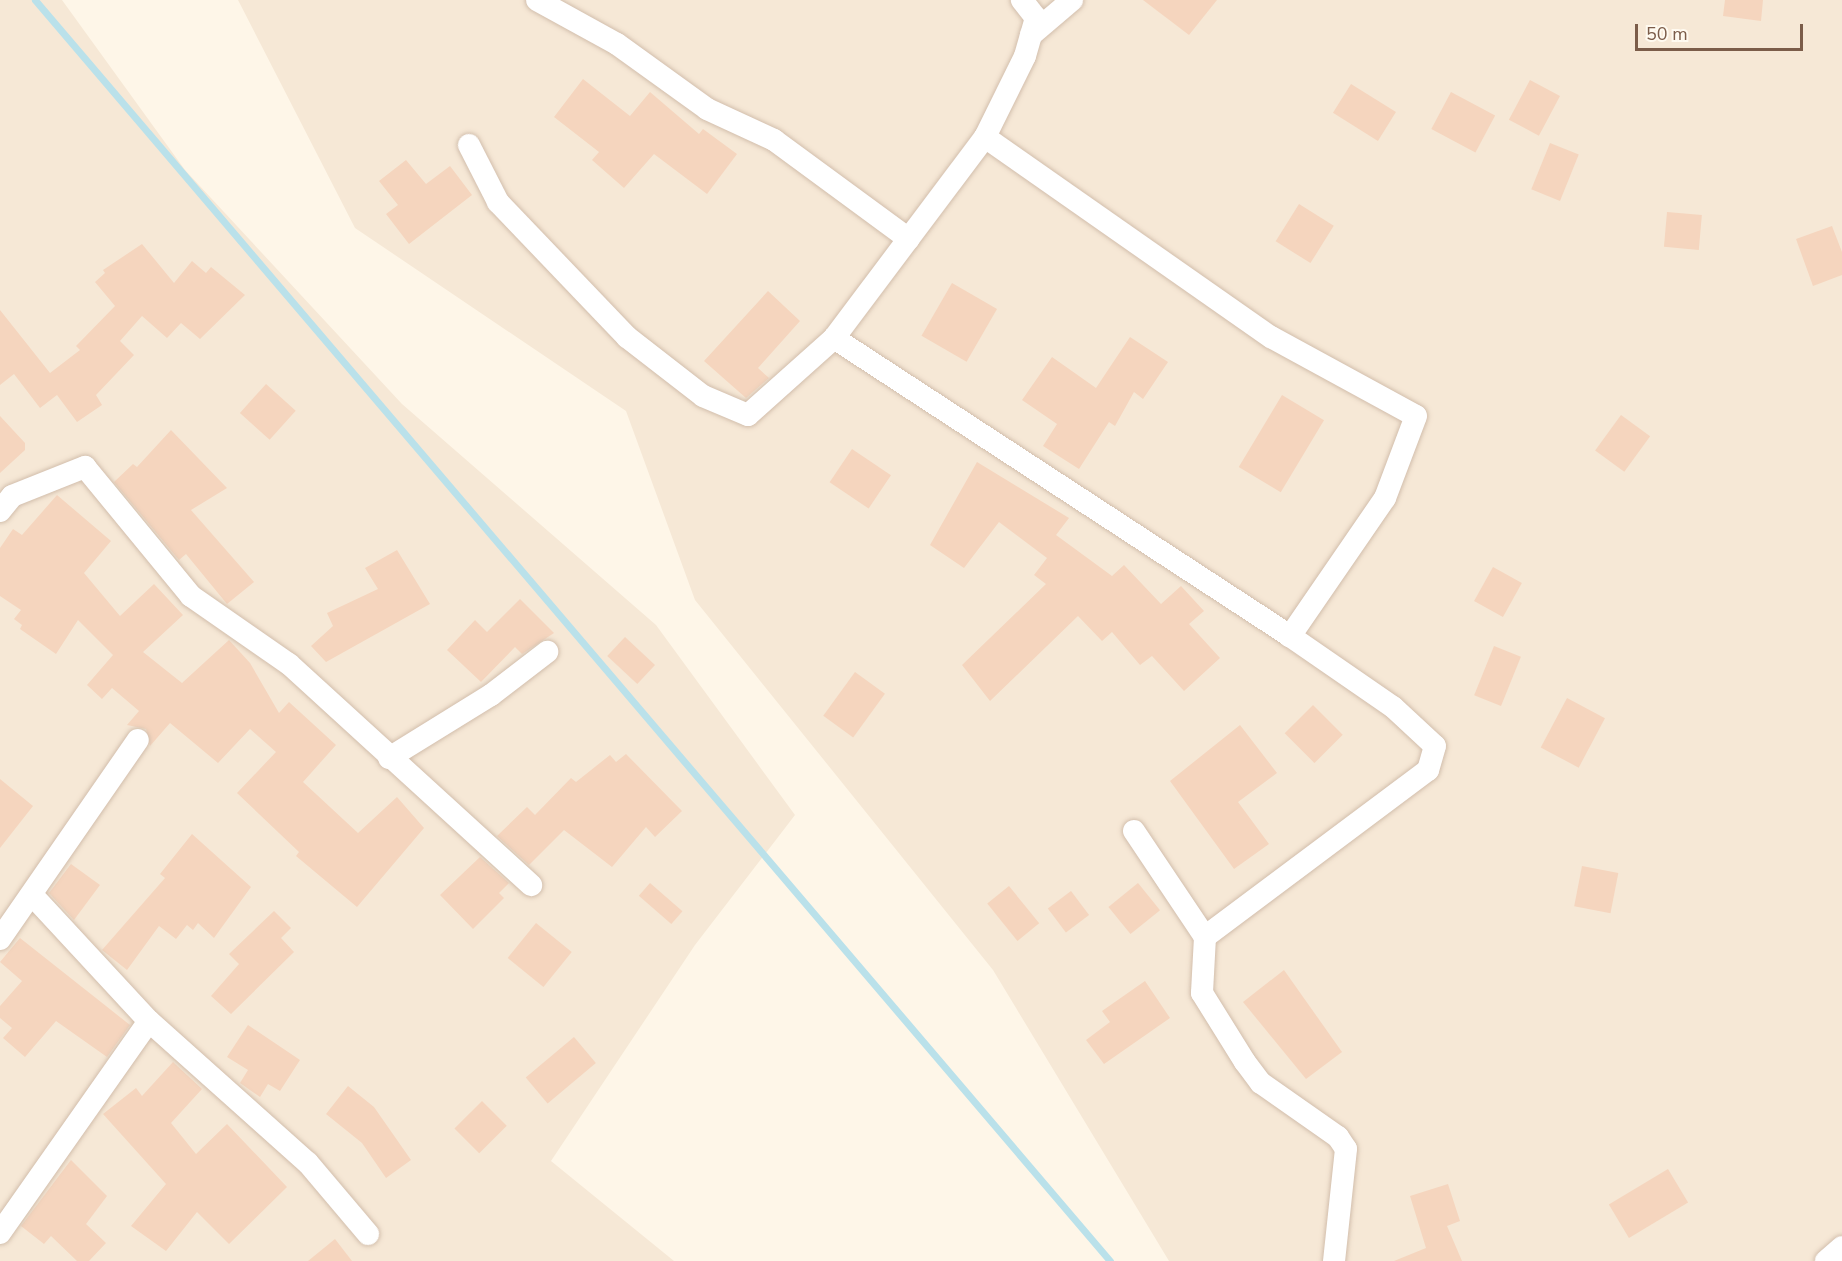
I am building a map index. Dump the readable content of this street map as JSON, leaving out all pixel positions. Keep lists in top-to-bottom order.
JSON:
{
  "scale_bar": "50 m"
}
